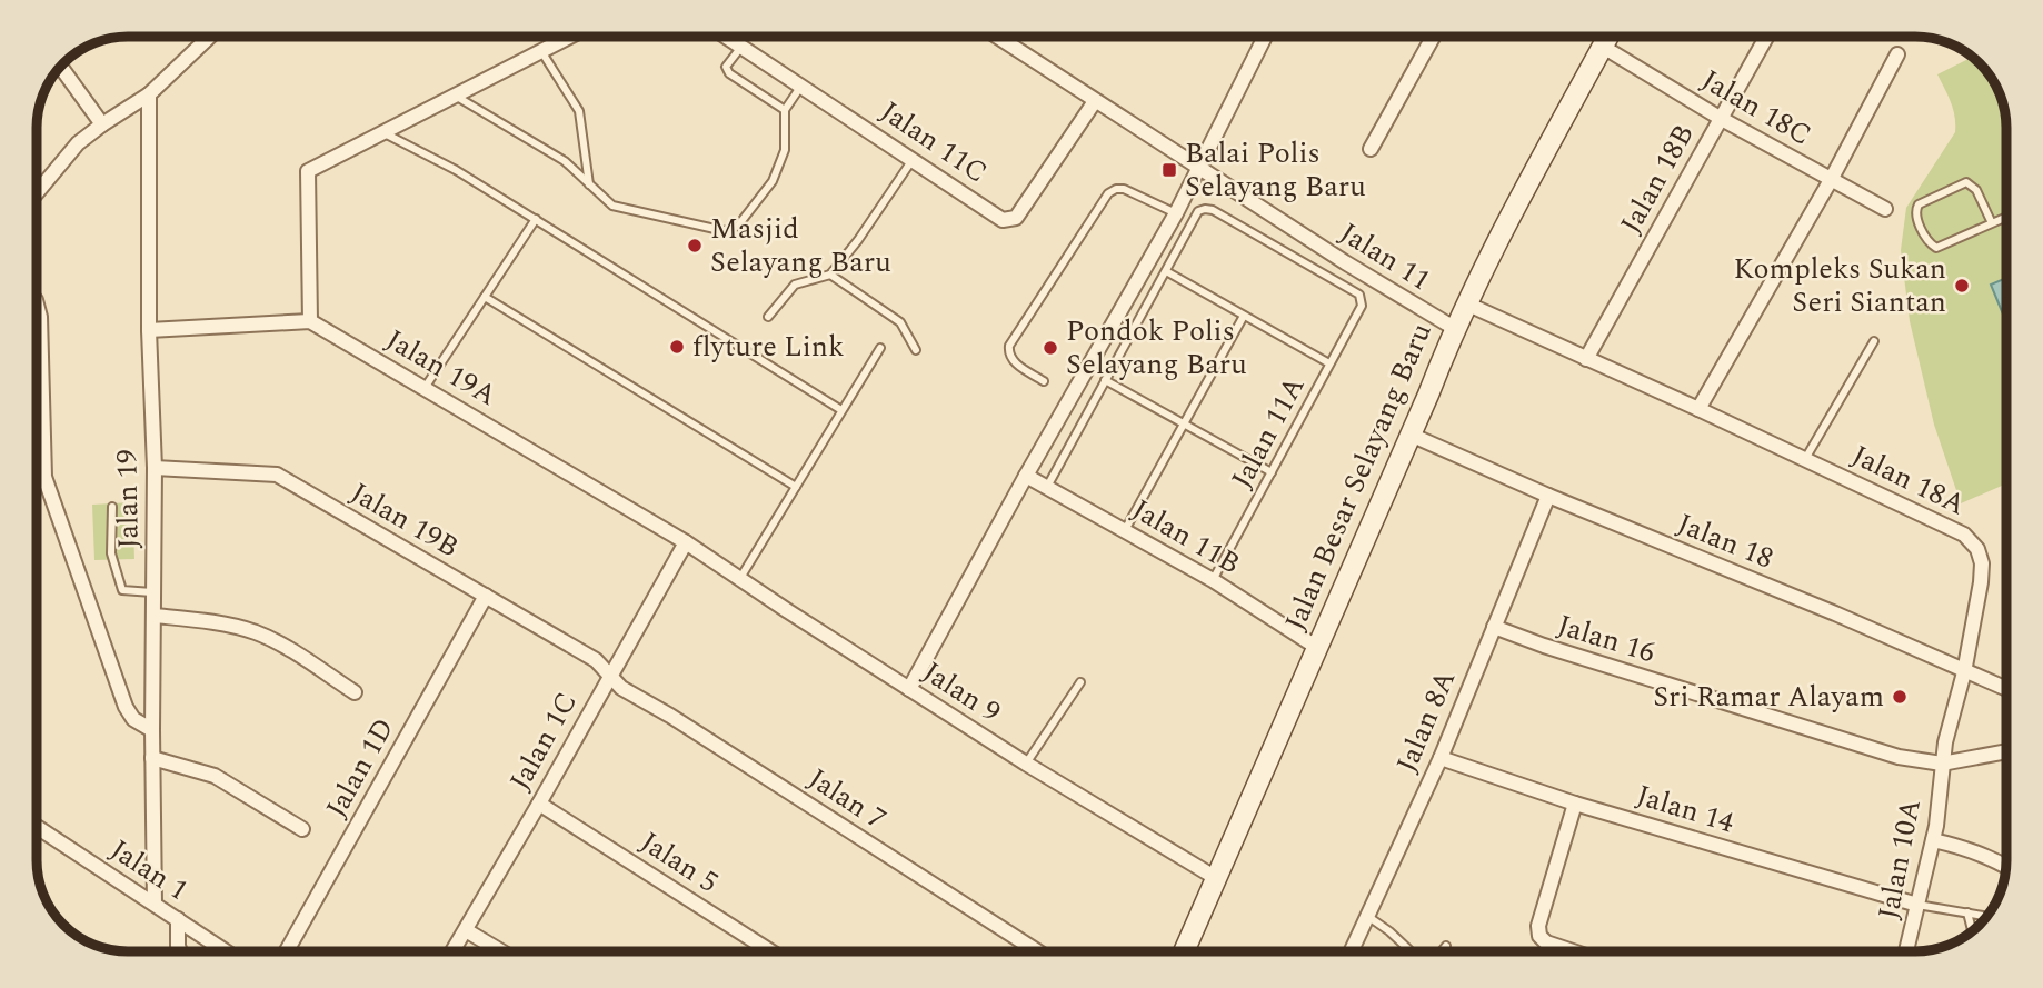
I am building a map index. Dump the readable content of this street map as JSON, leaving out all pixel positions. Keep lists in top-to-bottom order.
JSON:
{
  "streets": {
    "street": [
      "Jalan 18C",
      "Jalan 11C",
      "Jalan 18B",
      "Jalan 11",
      "Jalan 19A",
      "Jalan Besar Selayang Baru",
      "Jalan 18A",
      "Jalan 19",
      "Jalan 19B",
      "Jalan 11B",
      "Jalan 18",
      "Jalan 16",
      "Jalan 9",
      "Jalan 8A",
      "Jalan 1C",
      "Jalan 1D",
      "Jalan 7",
      "Jalan 14",
      "Jalan 10A",
      "Jalan 5",
      "Jalan 1"
    ],
    "lane": ["Jalan 11A"]
  },
  "crossings": [
    ["Jalan 18C", "Jalan 18B"],
    ["Jalan 18C", "Jalan Besar Selayang Baru"],
    ["Jalan 11C", "Jalan 11"],
    ["Jalan 18B", "Jalan 18A"],
    ["Jalan 11", "Jalan Besar Selayang Baru"],
    ["Jalan 19A", "Jalan 9"],
    ["Jalan 19A", "Jalan 1C"],
    ["Jalan 11A", "Jalan 11B"],
    ["Jalan Besar Selayang Baru", "Jalan 18A"],
    ["Jalan Besar Selayang Baru", "Jalan 11B"],
    ["Jalan Besar Selayang Baru", "Jalan 18"],
    ["Jalan Besar Selayang Baru", "Jalan 9"],
    ["Jalan 18A", "Jalan 18"],
    ["Jalan 18A", "Jalan 16"],
    ["Jalan 18A", "Jalan 10A"],
    ["Jalan 19", "Jalan 19B"],
    ["Jalan 19", "Jalan 1"],
    ["Jalan 19B", "Jalan 1C"],
    ["Jalan 19B", "Jalan 1D"],
    ["Jalan 19B", "Jalan 7"],
    ["Jalan 18", "Jalan 8A"],
    ["Jalan 16", "Jalan 8A"],
    ["Jalan 16", "Jalan 10A"],
    ["Jalan 9", "Jalan 1C"],
    ["Jalan 8A", "Jalan 14"],
    ["Jalan 1C", "Jalan 7"],
    ["Jalan 1C", "Jalan 5"],
    ["Jalan 14", "Jalan 10A"]
  ],
  "places": {
    "transit": ["Balai Polis Selayang Baru"],
    "other": [
      "Masjid Selayang Baru",
      "Kompleks Sukan Seri Siantan",
      "flyture Link",
      "Pondok Polis Selayang Baru",
      "Sri Ramar Alayam"
    ]
  }
}
